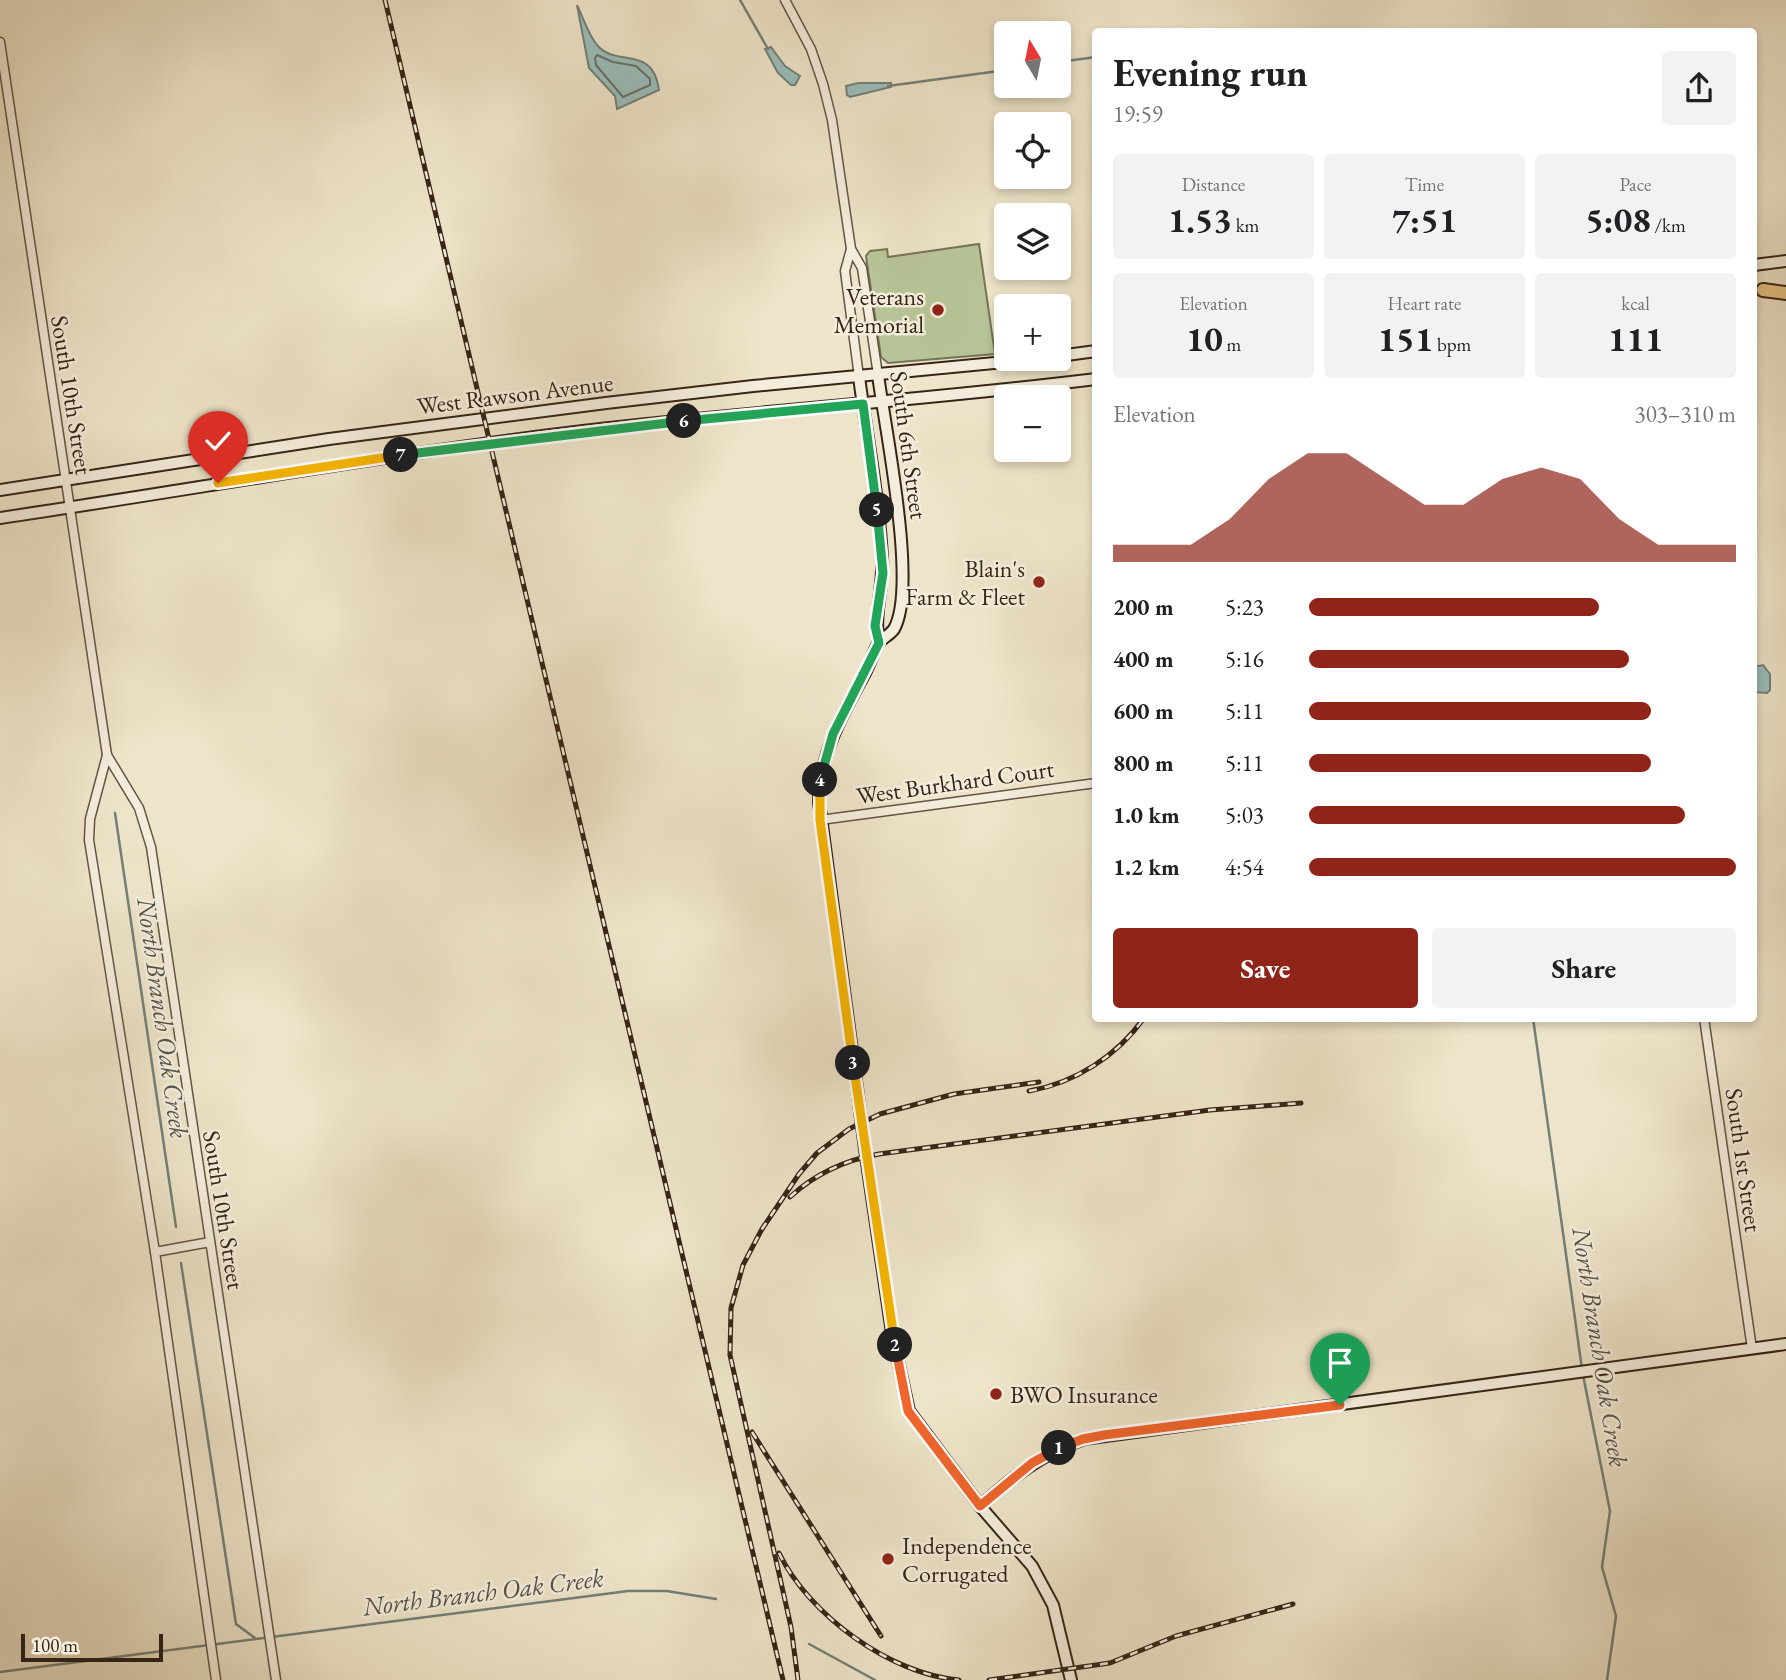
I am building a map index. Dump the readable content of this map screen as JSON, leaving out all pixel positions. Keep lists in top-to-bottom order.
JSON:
{
  "streets": {
    "street": [
      "West Rawson Avenue",
      "South 10th Street",
      "South 6th Street",
      "West Burkhard Court",
      "South 1st Street"
    ]
  },
  "crossings": [
    ["West Rawson Avenue", "South 10th Street"],
    ["West Rawson Avenue", "South 6th Street"],
    ["South 6th Street", "West Burkhard Court"]
  ],
  "water": ["North Branch Oak Creek"],
  "places": [
    "Veterans Memorial",
    "Blain's Farm & Fleet",
    "BWO Insurance",
    "Independence Corrugated"
  ],
  "scale_bar": "100 m",
  "north": "top",
  "page": {
    "map_buttons": ["+", "−"],
    "heading": ["Evening run", "19:59"],
    "stats": [
      ["Distance", "1.53 km"],
      ["Time", "7:51"],
      ["Pace", "5:08 /km"],
      ["Elevation", "10 m"],
      ["Heart rate", "151 bpm"],
      ["kcal", "111"]
    ],
    "chart": ["Elevation", "303–310 m"],
    "pins": [
      "6",
      "7",
      "5",
      "4",
      "3",
      "2",
      "1"
    ],
    "list": [
      {
        "name": "200 m",
        "note": "5:23"
      },
      {
        "name": "400 m",
        "note": "5:16"
      },
      {
        "name": "600 m",
        "note": "5:11"
      },
      {
        "name": "800 m",
        "note": "5:11"
      },
      {
        "name": "1.0 km",
        "note": "5:03"
      },
      {
        "name": "1.2 km",
        "note": "4:54"
      }
    ],
    "buttons": ["Save", "Share"],
    "scale": "100 m"
  }
}
